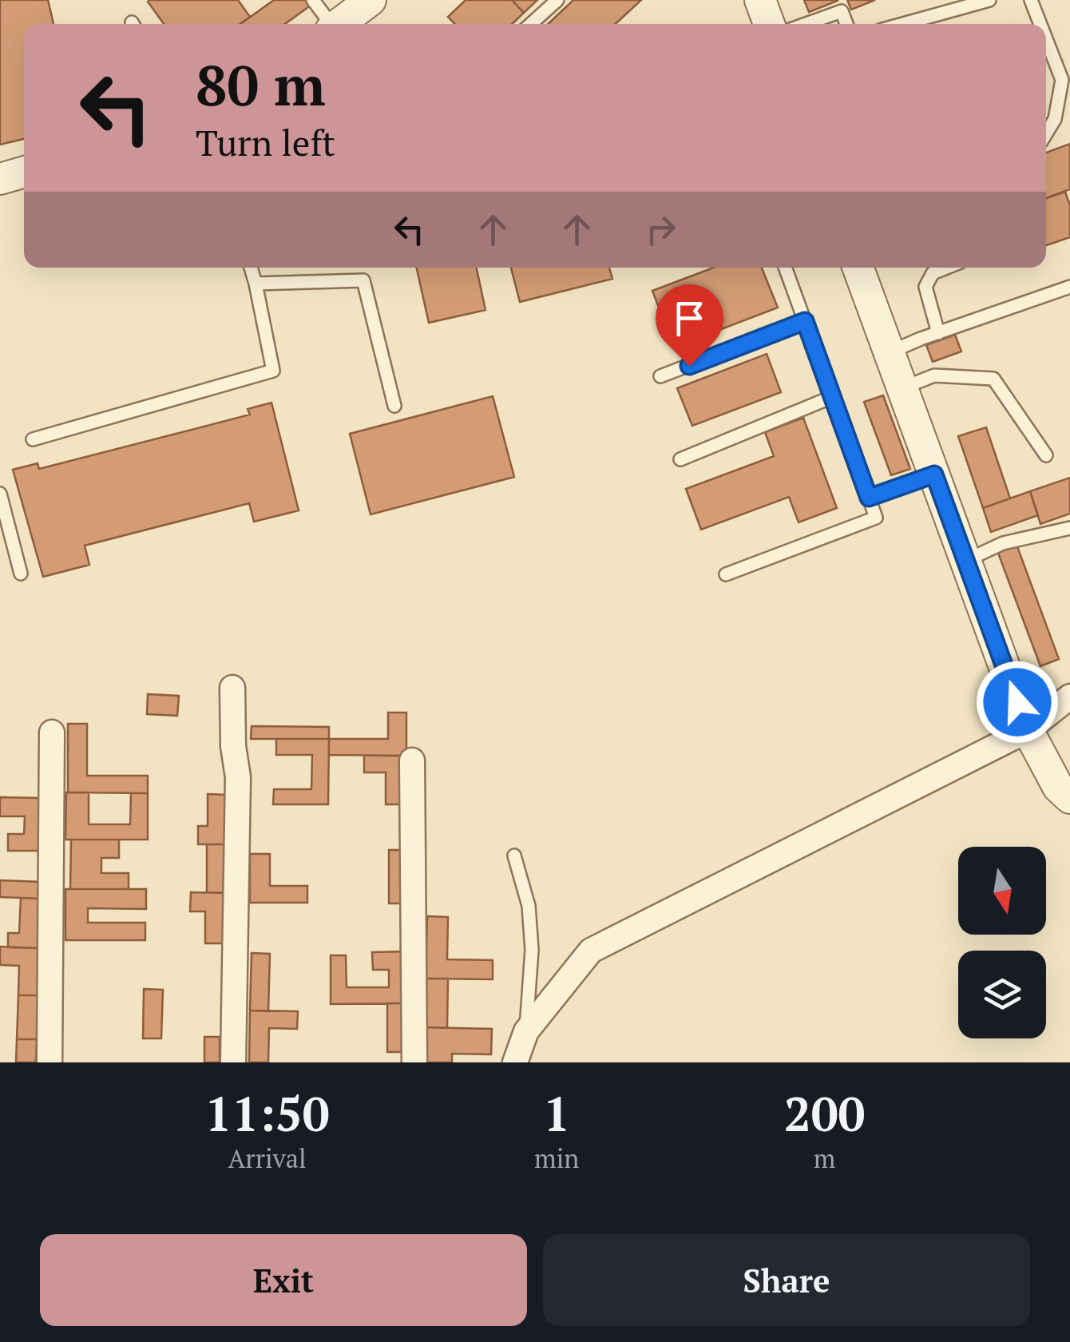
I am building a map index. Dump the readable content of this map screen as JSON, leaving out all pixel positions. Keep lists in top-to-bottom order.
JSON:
{
  "north": "bottom",
  "page": {
    "turn": ["80 m", "Turn left"],
    "eta": [
      "11:50",
      "Arrival",
      "1",
      "min",
      "200",
      "m"
    ],
    "buttons": ["Exit", "Share"]
  }
}
